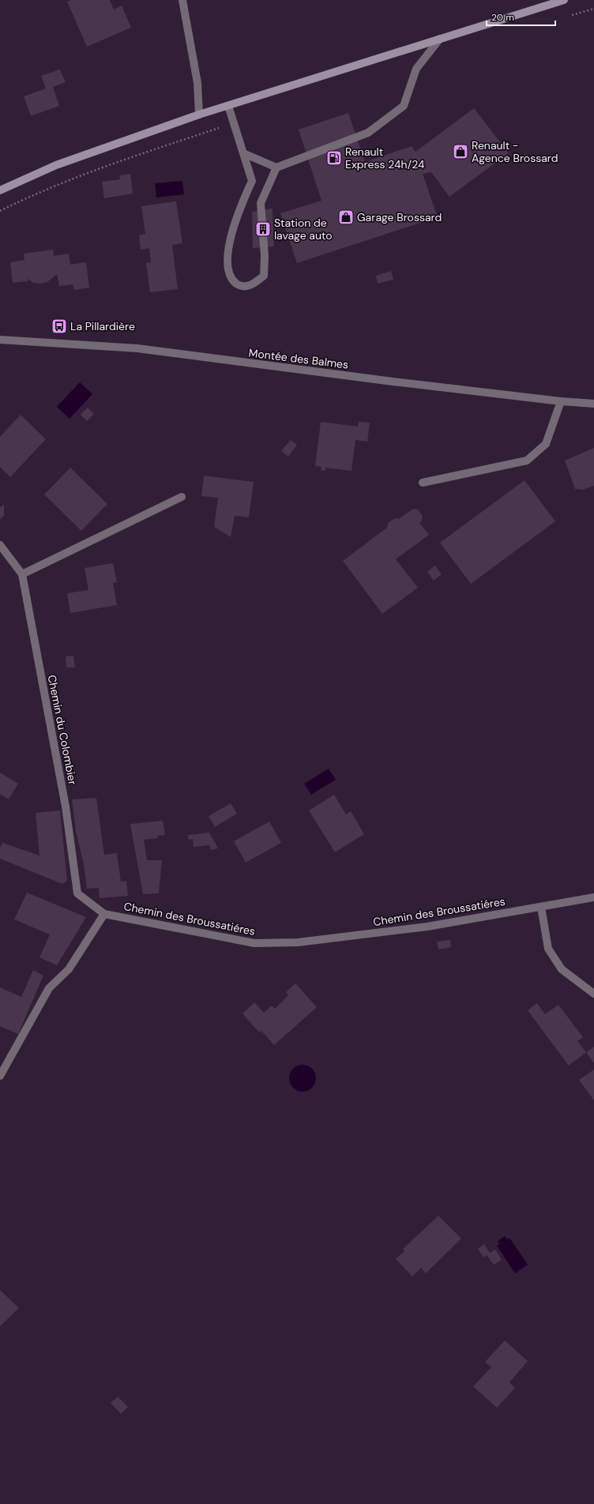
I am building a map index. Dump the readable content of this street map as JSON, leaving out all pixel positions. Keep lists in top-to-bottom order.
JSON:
{
  "streets": {
    "street": ["Montée des Balmes", "Chemin du Colombier", "Chemin des Broussatiéres"]
  },
  "crossings": [
    ["Chemin du Colombier", "Chemin des Broussatiéres"]
  ],
  "places": {
    "shop": ["Renault - Agence Brossard", "Garage Brossard"],
    "fuel station": ["Renault Express 24h/24"],
    "building": ["Station de lavage auto"],
    "bus stop": ["La Pillardière"]
  },
  "scale_bar": "20 m"
}
